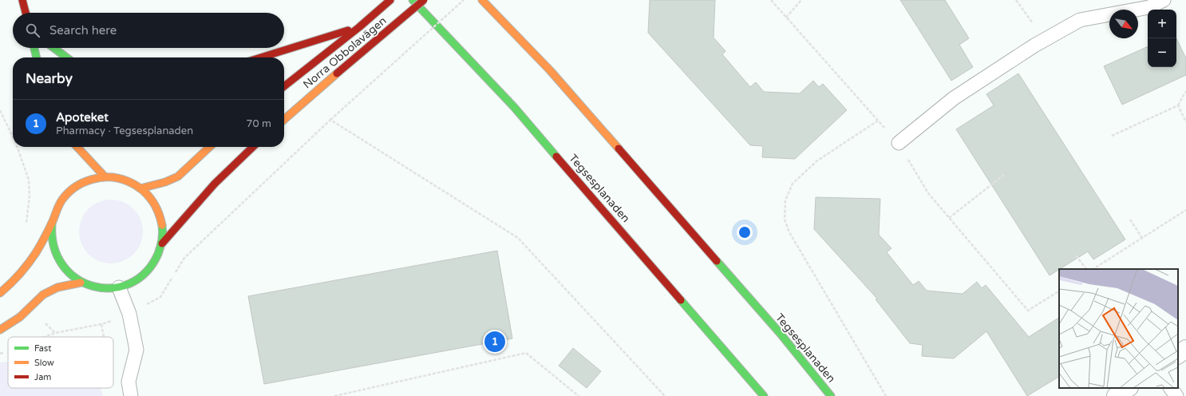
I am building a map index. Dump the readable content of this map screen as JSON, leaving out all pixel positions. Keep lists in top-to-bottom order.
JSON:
{
  "streets": {
    "main road": ["Norra Obbolavägen", "Tegsesplanaden"]
  },
  "legend": ["Fast", "Slow", "Jam"],
  "north": "bottom right",
  "page": {
    "map_buttons": ["+", "−"],
    "search": "Search here",
    "heading": "Nearby",
    "list": [
      {
        "mark": "1",
        "name": "Apoteket",
        "note": "Pharmacy · Tegsesplanaden",
        "value": "70 m"
      }
    ],
    "pins": "1"
  }
}
